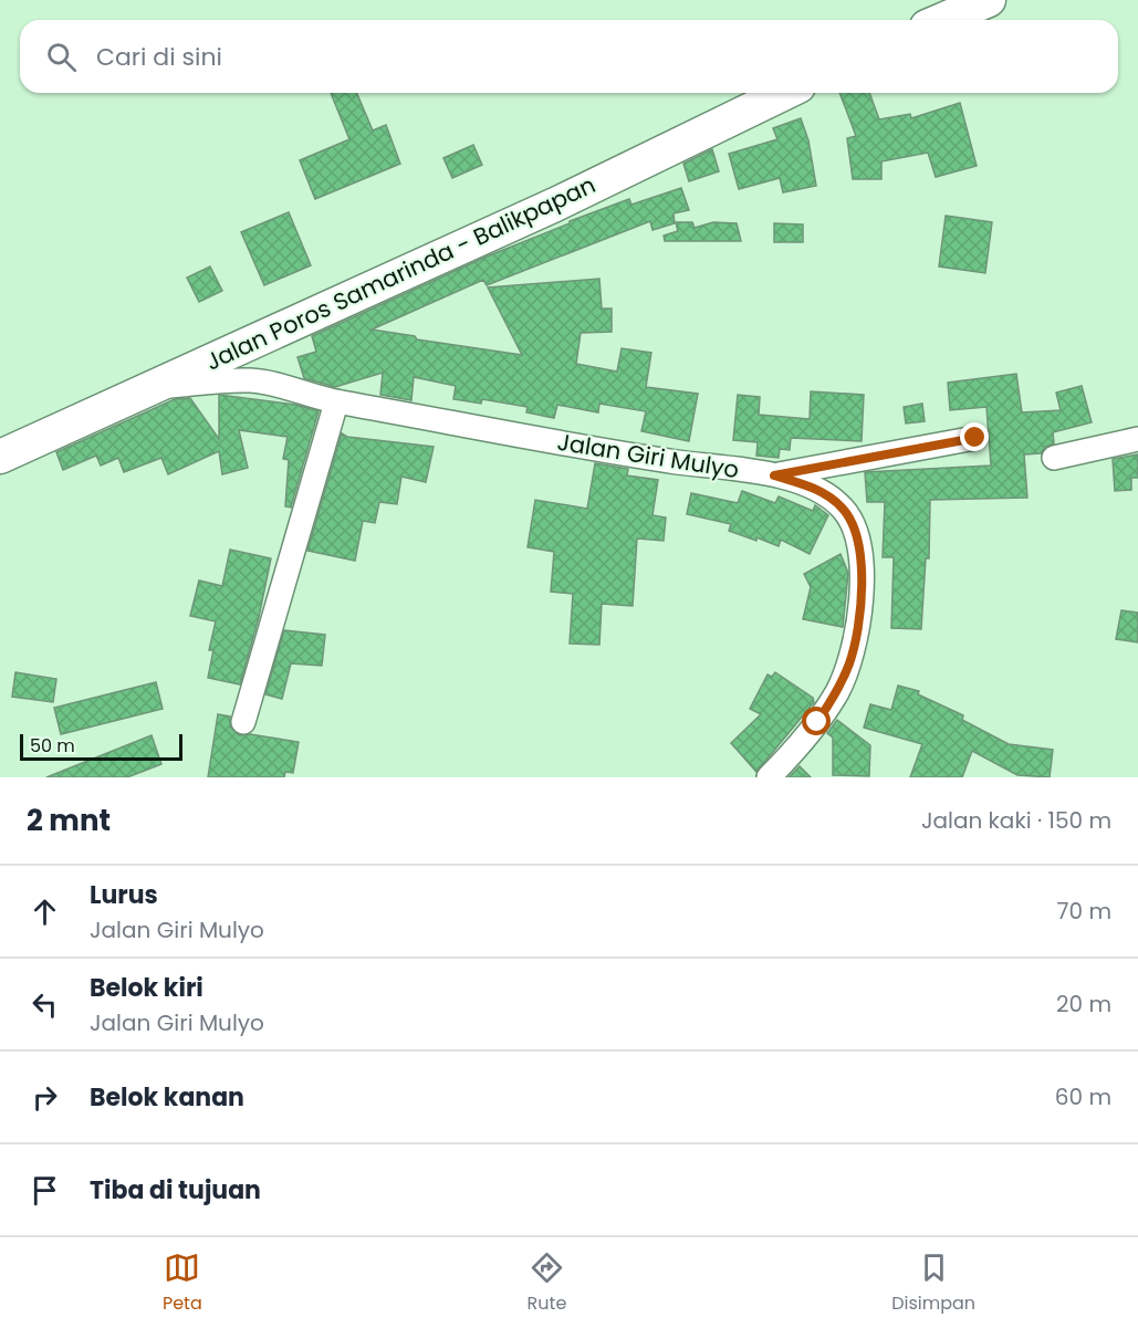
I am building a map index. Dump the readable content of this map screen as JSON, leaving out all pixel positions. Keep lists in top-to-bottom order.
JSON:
{
  "streets": {
    "highway": ["Jalan Poros Samarinda - Balikpapan"],
    "street": ["Jalan Giri Mulyo"]
  },
  "crossings": [
    ["Jalan Poros Samarinda - Balikpapan", "Jalan Giri Mulyo"]
  ],
  "scale_bar": "50 m",
  "page": {
    "search": "Cari di sini",
    "scale": "50 m",
    "heading": ["2 mnt", "Jalan kaki · 150 m"],
    "list": [
      ["Lurus", "Jalan Giri Mulyo", "70 m"],
      ["Belok kiri", "Jalan Giri Mulyo", "20 m"],
      ["Belok kanan", "60 m"],
      "Tiba di tujuan"
    ],
    "nav": ["Peta", "Rute", "Disimpan"]
  }
}
